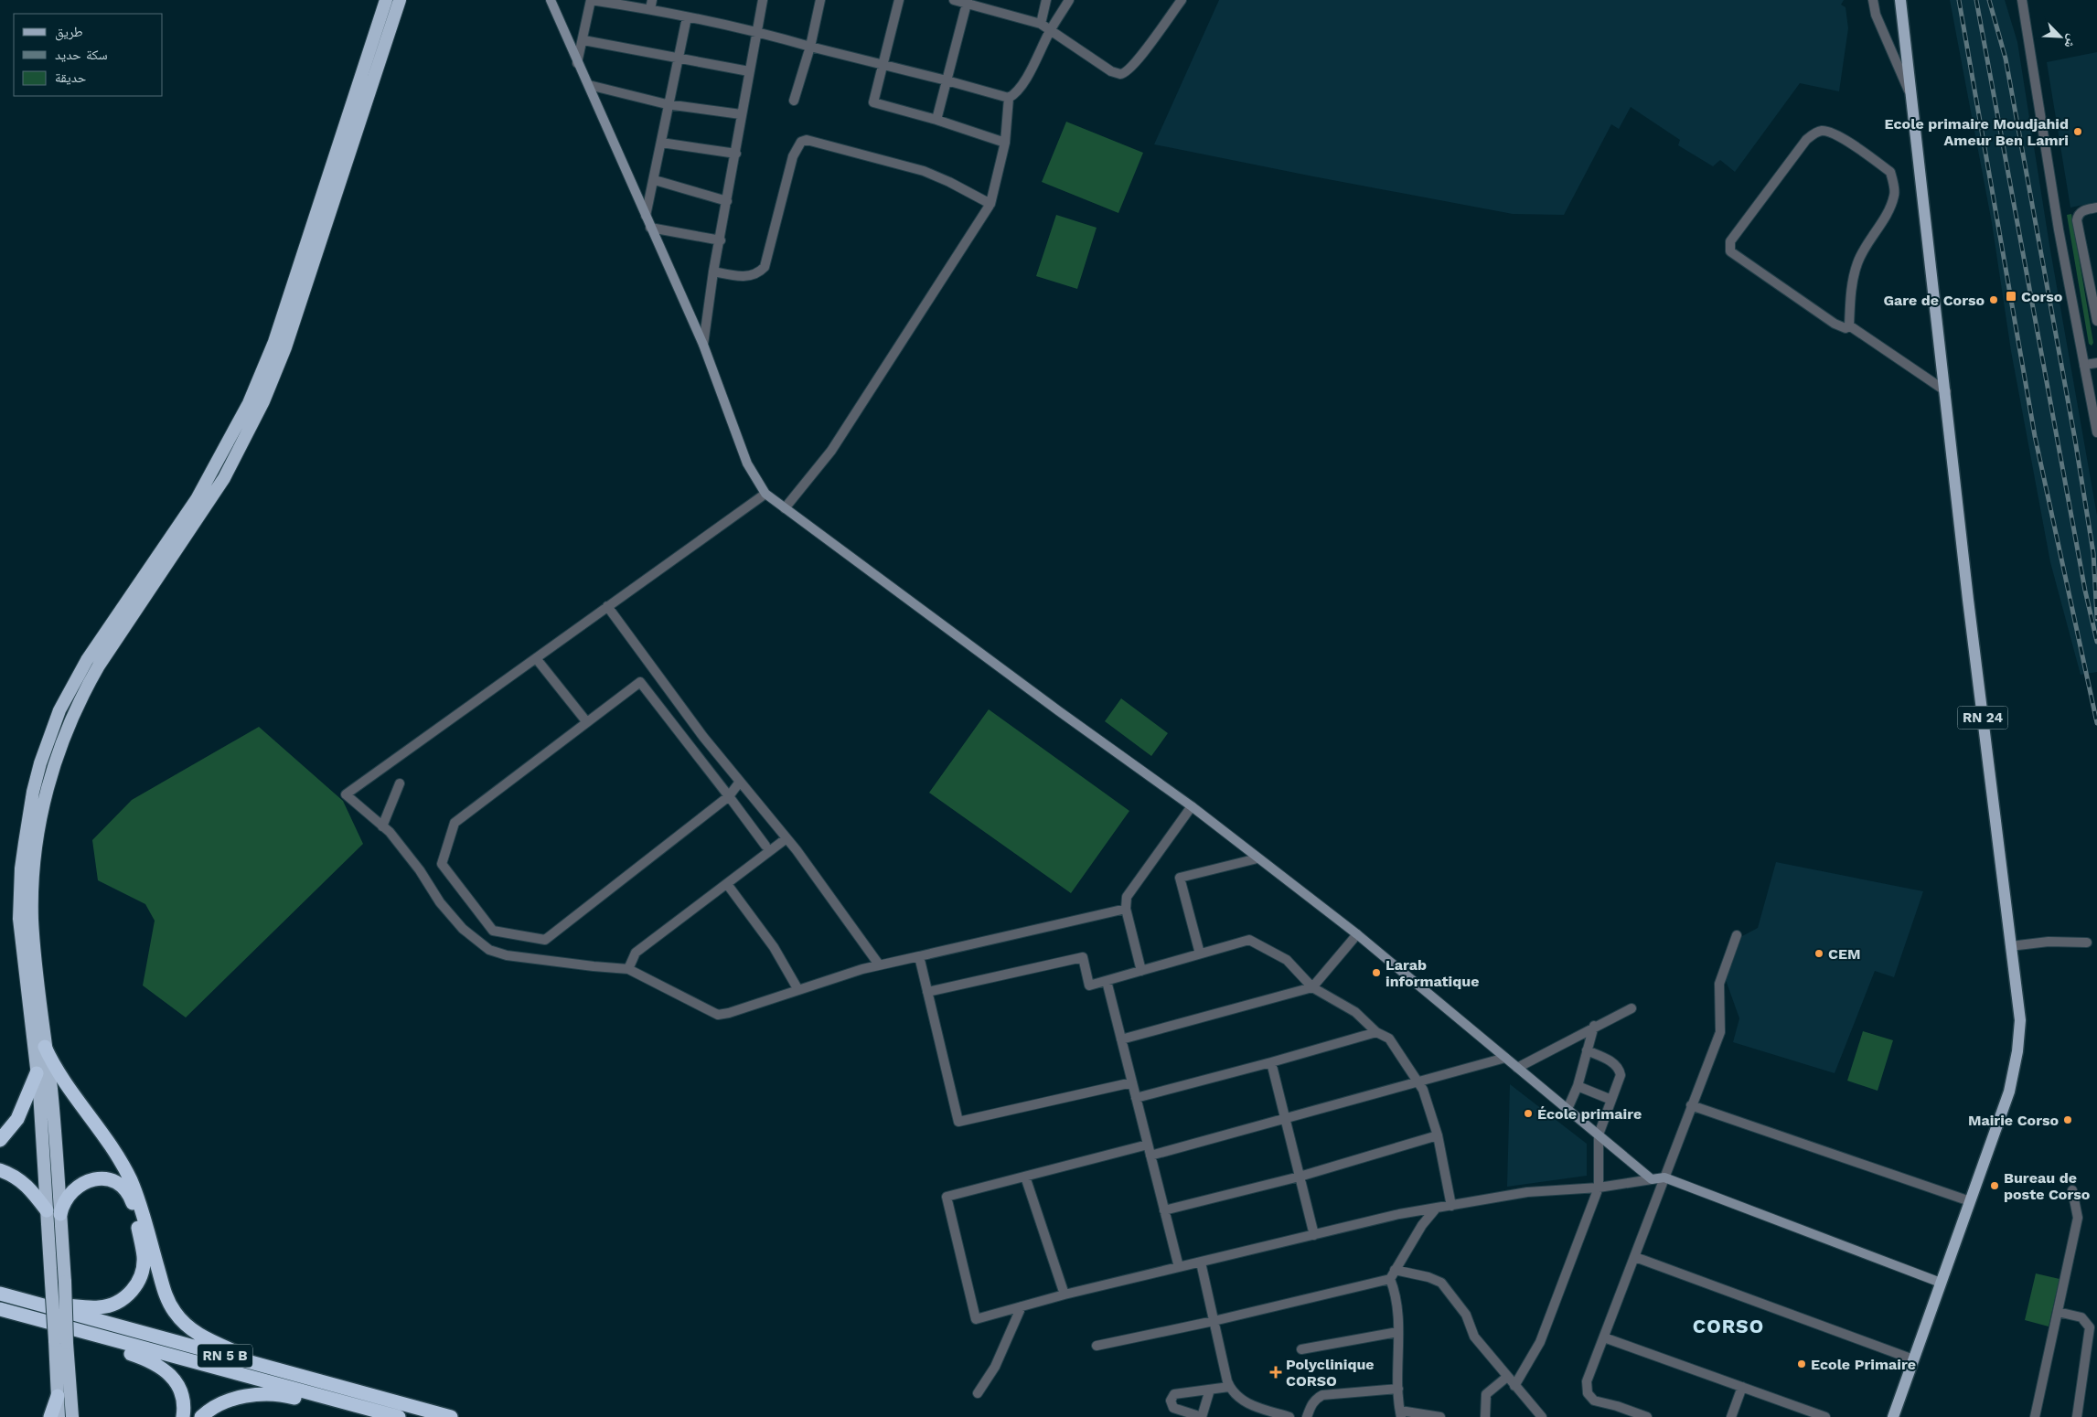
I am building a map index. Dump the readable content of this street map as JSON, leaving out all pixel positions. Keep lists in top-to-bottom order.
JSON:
{
  "streets": {
    "highway": ["RN 5 B"],
    "main road": ["RN 24"]
  },
  "districts": ["CORSO"],
  "places": {
    "other": [
      "Ecole primaire Moudjahid Ameur Ben Lamri",
      "Gare de Corso",
      "CEM",
      "Larab informatique",
      "École primaire",
      "Mairie Corso",
      "Bureau de poste Corso",
      "Ecole Primaire"
    ],
    "transit": ["Corso"],
    "health": ["Polyclinique CORSO"]
  },
  "legend": ["طريق", "سكة حديد", "حديقة"],
  "north": "bottom right"
}
